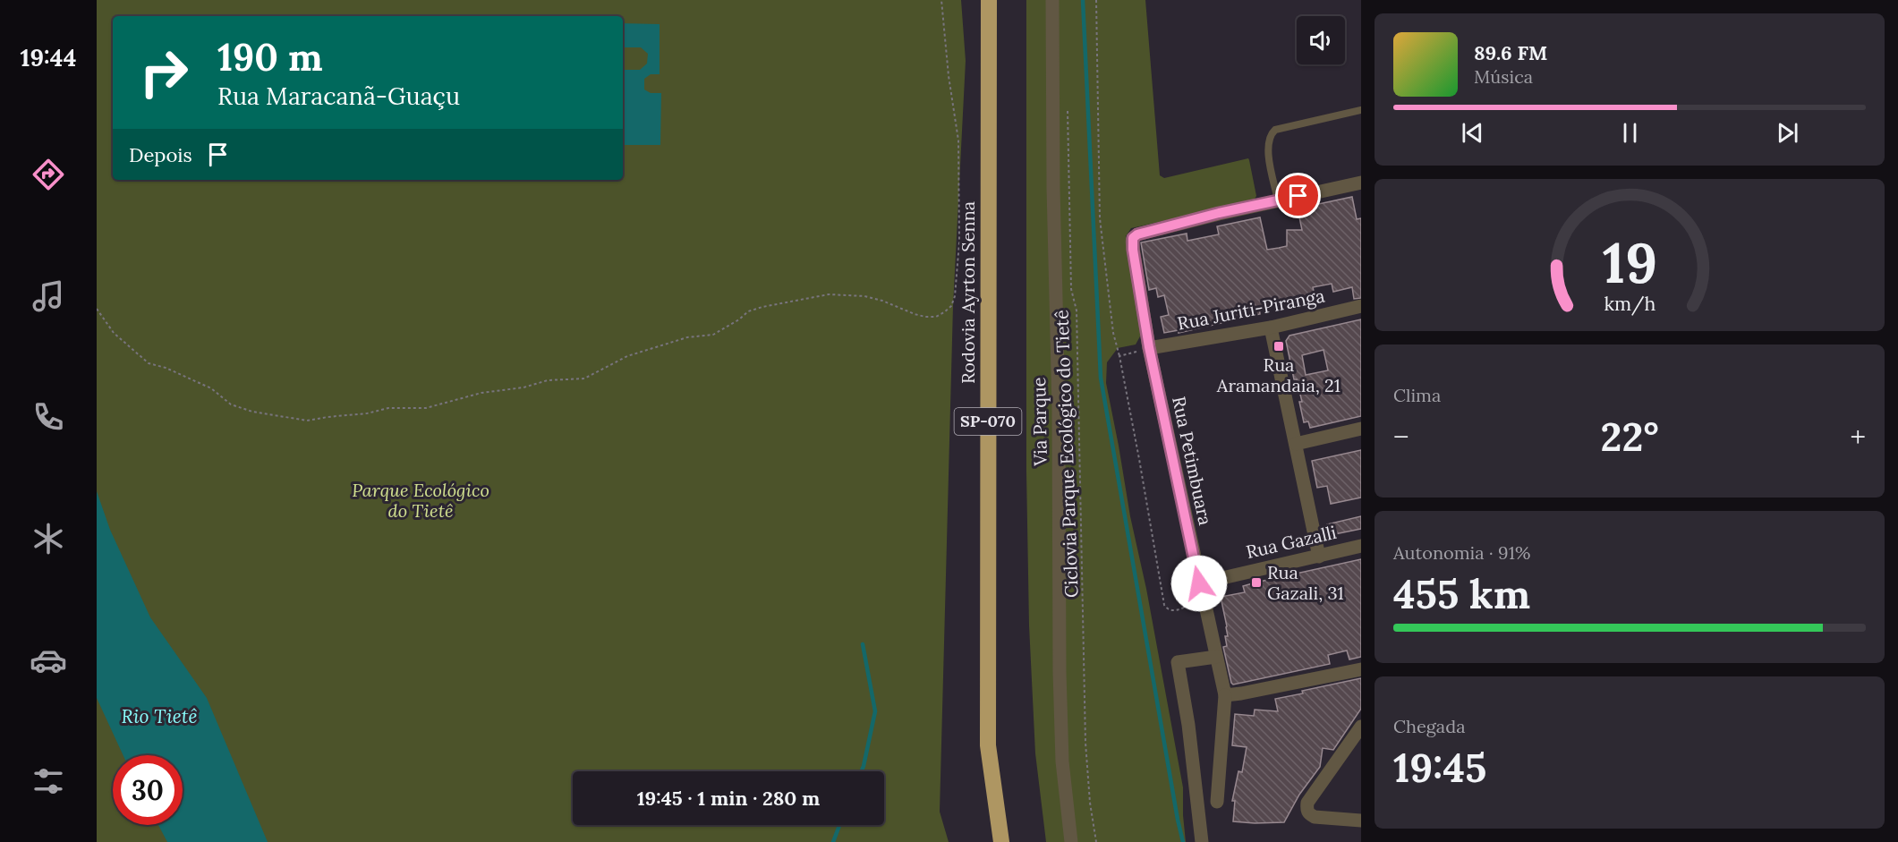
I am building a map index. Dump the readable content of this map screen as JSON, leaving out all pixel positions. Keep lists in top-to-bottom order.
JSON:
{
  "streets": {
    "highway": ["Rodovia Ayrton Senna", "SP-070"],
    "street": [
      "Rua Juriti-Piranga",
      "Via Parque",
      "Rua Petimbuara",
      "Rua Gazalli"
    ],
    "path": ["Ciclovia Parque Ecológico do Tietê"]
  },
  "crossings": [
    ["Rua Juriti-Piranga", "Rua Petimbuara"],
    ["Rua Petimbuara", "Rua Gazalli"]
  ],
  "water": ["Rio Tietê"],
  "parks": ["Parque Ecológico do Tietê"],
  "places": {
    "transit": ["Rua Aramandaia, 21", "Rua Gazali, 31"]
  },
  "page": {
    "tabs": "19:44",
    "turn": ["190 m", "Rua Maracanã-Guaçu"],
    "song": ["89.6 FM", "Música"],
    "then": "Depois",
    "tile": [
      "Clima",
      ["Autonomia · 91%", "455 km"],
      ["Chegada", "19:45"]
    ],
    "heat": ["−", "22°", "+"],
    "limit": "30",
    "trip": "19:45 · 1 min · 280 m",
    "gauge": ["19", "km/h"]
  }
}
